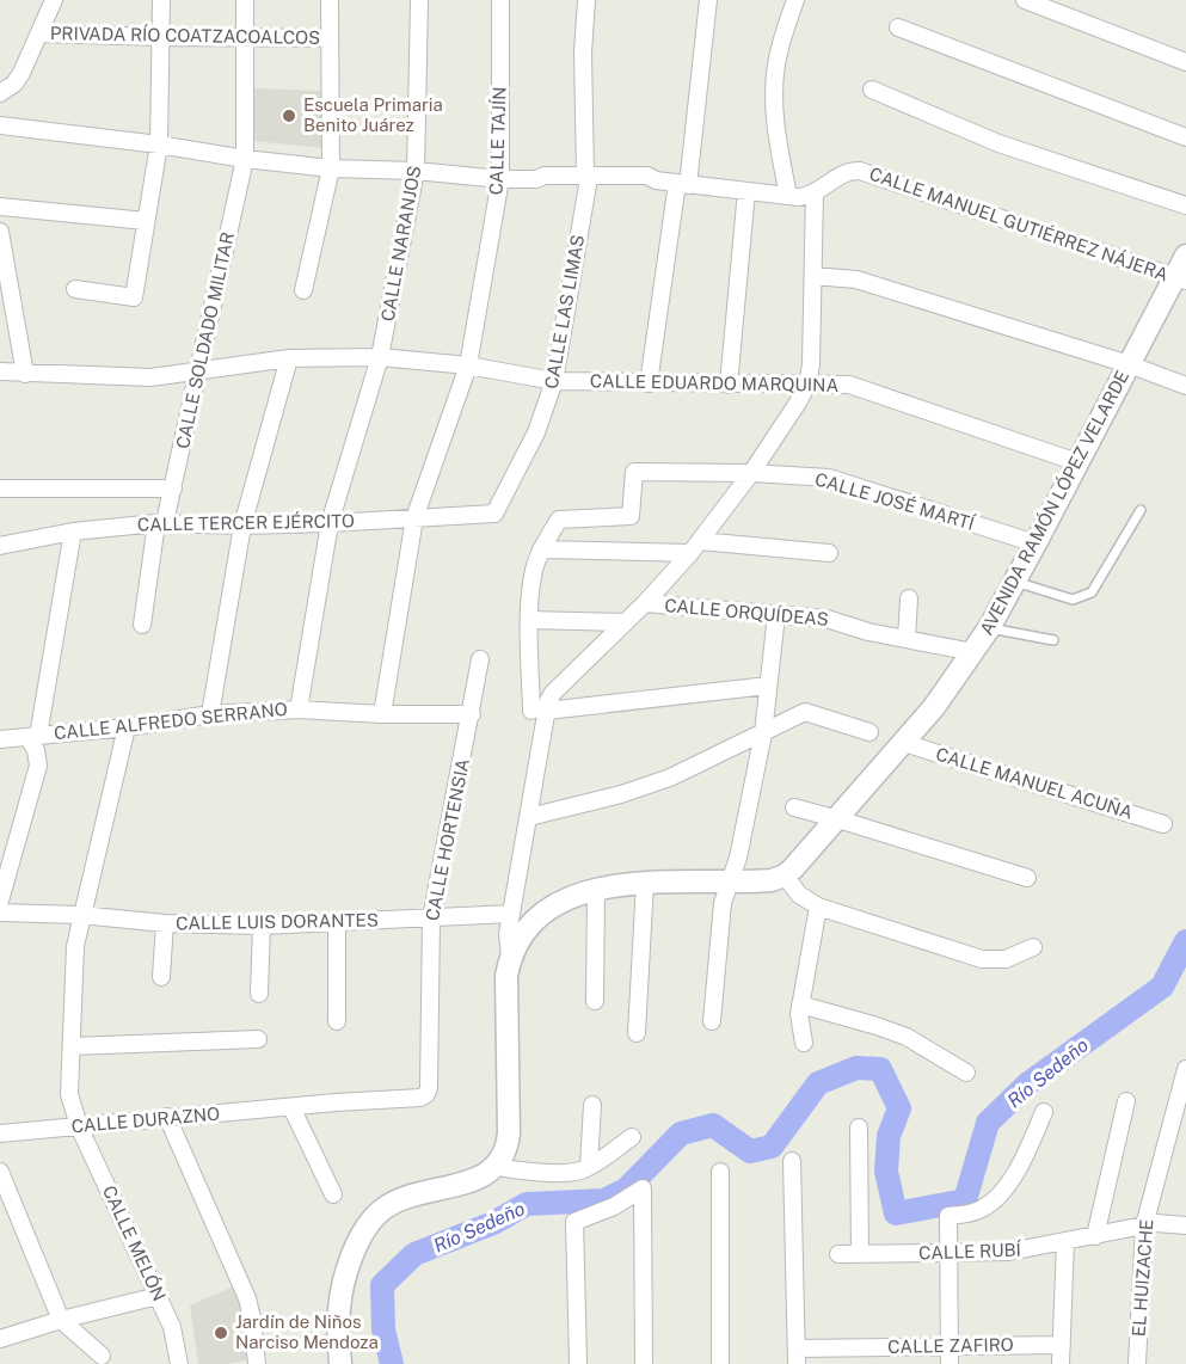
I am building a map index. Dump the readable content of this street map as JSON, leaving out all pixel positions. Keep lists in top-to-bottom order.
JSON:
{
  "streets": {
    "main road": ["AVENIDA RAMÓN LÓPEZ VELARDE"],
    "street": [
      "PRIVADA RÍO COATZACOALCOS",
      "CALLE TAJÍN",
      "CALLE MANUEL GUTIÉRREZ NÁJERA",
      "CALLE NARANJOS",
      "CALLE LAS LIMAS",
      "CALLE SOLDADO MILITAR",
      "CALLE EDUARDO MARQUINA",
      "CALLE JOSÉ MARTÍ",
      "CALLE TERCER EJÉRCITO",
      "CALLE ORQUÍDEAS",
      "CALLE ALFREDO SERRANO",
      "CALLE MANUEL ACUÑA",
      "CALLE HORTENSIA",
      "CALLE LUIS DORANTES",
      "CALLE DURAZNO",
      "CALLE MELÓN",
      "CALLE RUBÍ",
      "EL HUIZACHE",
      "CALLE ZAFIRO"
    ]
  },
  "crossings": [
    ["PRIVADA RÍO COATZACOALCOS", "CALLE SOLDADO MILITAR"],
    ["CALLE TAJÍN", "CALLE EDUARDO MARQUINA"],
    ["CALLE TAJÍN", "CALLE TERCER EJÉRCITO"],
    ["CALLE TAJÍN", "CALLE ALFREDO SERRANO"],
    ["CALLE MANUEL GUTIÉRREZ NÁJERA", "AVENIDA RAMÓN LÓPEZ VELARDE"],
    ["CALLE NARANJOS", "CALLE EDUARDO MARQUINA"],
    ["CALLE NARANJOS", "CALLE TERCER EJÉRCITO"],
    ["CALLE NARANJOS", "CALLE ALFREDO SERRANO"],
    ["CALLE LAS LIMAS", "CALLE EDUARDO MARQUINA"],
    ["CALLE LAS LIMAS", "CALLE TERCER EJÉRCITO"],
    ["CALLE SOLDADO MILITAR", "CALLE EDUARDO MARQUINA"],
    ["CALLE SOLDADO MILITAR", "CALLE TERCER EJÉRCITO"],
    ["CALLE EDUARDO MARQUINA", "AVENIDA RAMÓN LÓPEZ VELARDE"],
    ["CALLE JOSÉ MARTÍ", "AVENIDA RAMÓN LÓPEZ VELARDE"],
    ["AVENIDA RAMÓN LÓPEZ VELARDE", "CALLE ORQUÍDEAS"],
    ["AVENIDA RAMÓN LÓPEZ VELARDE", "CALLE MANUEL ACUÑA"],
    ["CALLE ALFREDO SERRANO", "CALLE HORTENSIA"],
    ["CALLE ALFREDO SERRANO", "CALLE MELÓN"],
    ["CALLE HORTENSIA", "CALLE LUIS DORANTES"],
    ["CALLE HORTENSIA", "CALLE DURAZNO"],
    ["CALLE LUIS DORANTES", "CALLE MELÓN"],
    ["CALLE DURAZNO", "CALLE MELÓN"],
    ["CALLE RUBÍ", "EL HUIZACHE"]
  ],
  "water": ["Río Sedeño"],
  "places": ["Escuela Primaria Benito Juárez", "Jardín de Niños Narciso Mendoza"]
}
